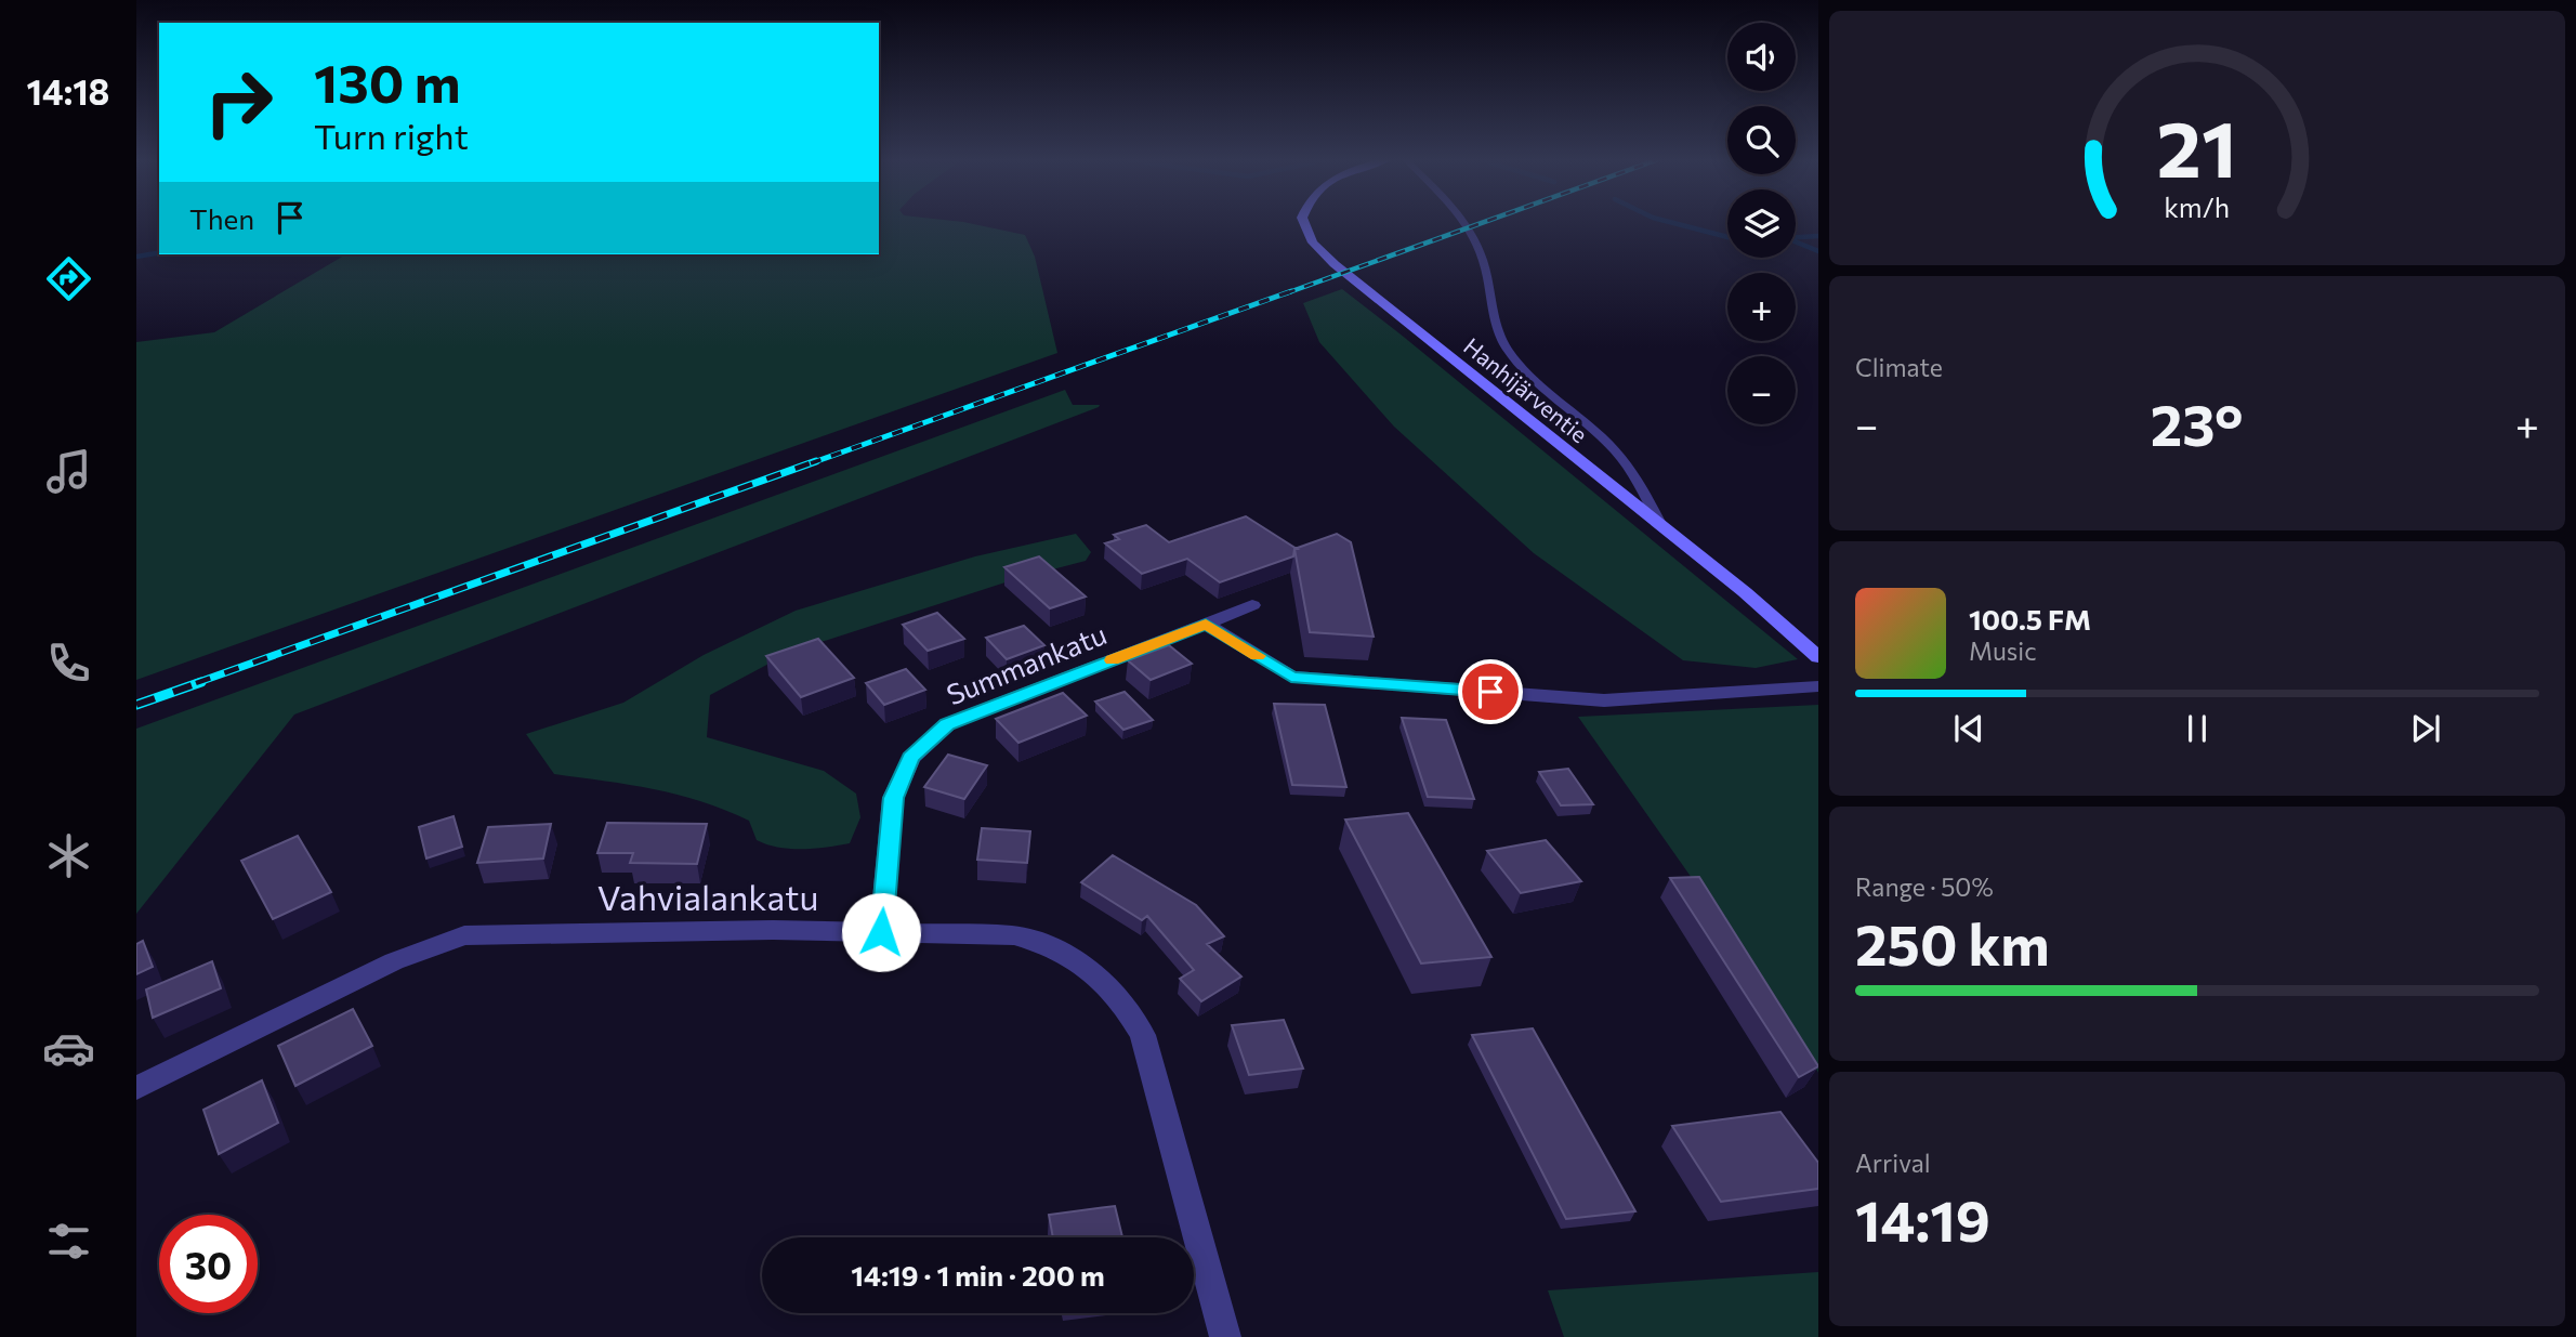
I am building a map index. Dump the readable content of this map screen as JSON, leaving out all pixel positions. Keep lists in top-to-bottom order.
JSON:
{
  "streets": {
    "street": ["Hanhijärventie", "Summankatu", "Vahvialankatu"]
  },
  "crossings": [
    ["Summankatu", "Vahvialankatu"]
  ],
  "page": {
    "tabs": "14:18",
    "map_buttons": ["+", "−"],
    "turn": ["130 m", "Turn right"],
    "then": "Then",
    "tile": [
      "Climate",
      ["Range · 50%", "250 km"],
      ["Arrival", "14:19"]
    ],
    "heat": ["−", "23°", "+"],
    "song": ["100.5 FM", "Music"],
    "limit": "30",
    "trip": "14:19 · 1 min · 200 m",
    "gauge": ["21", "km/h"]
  }
}
